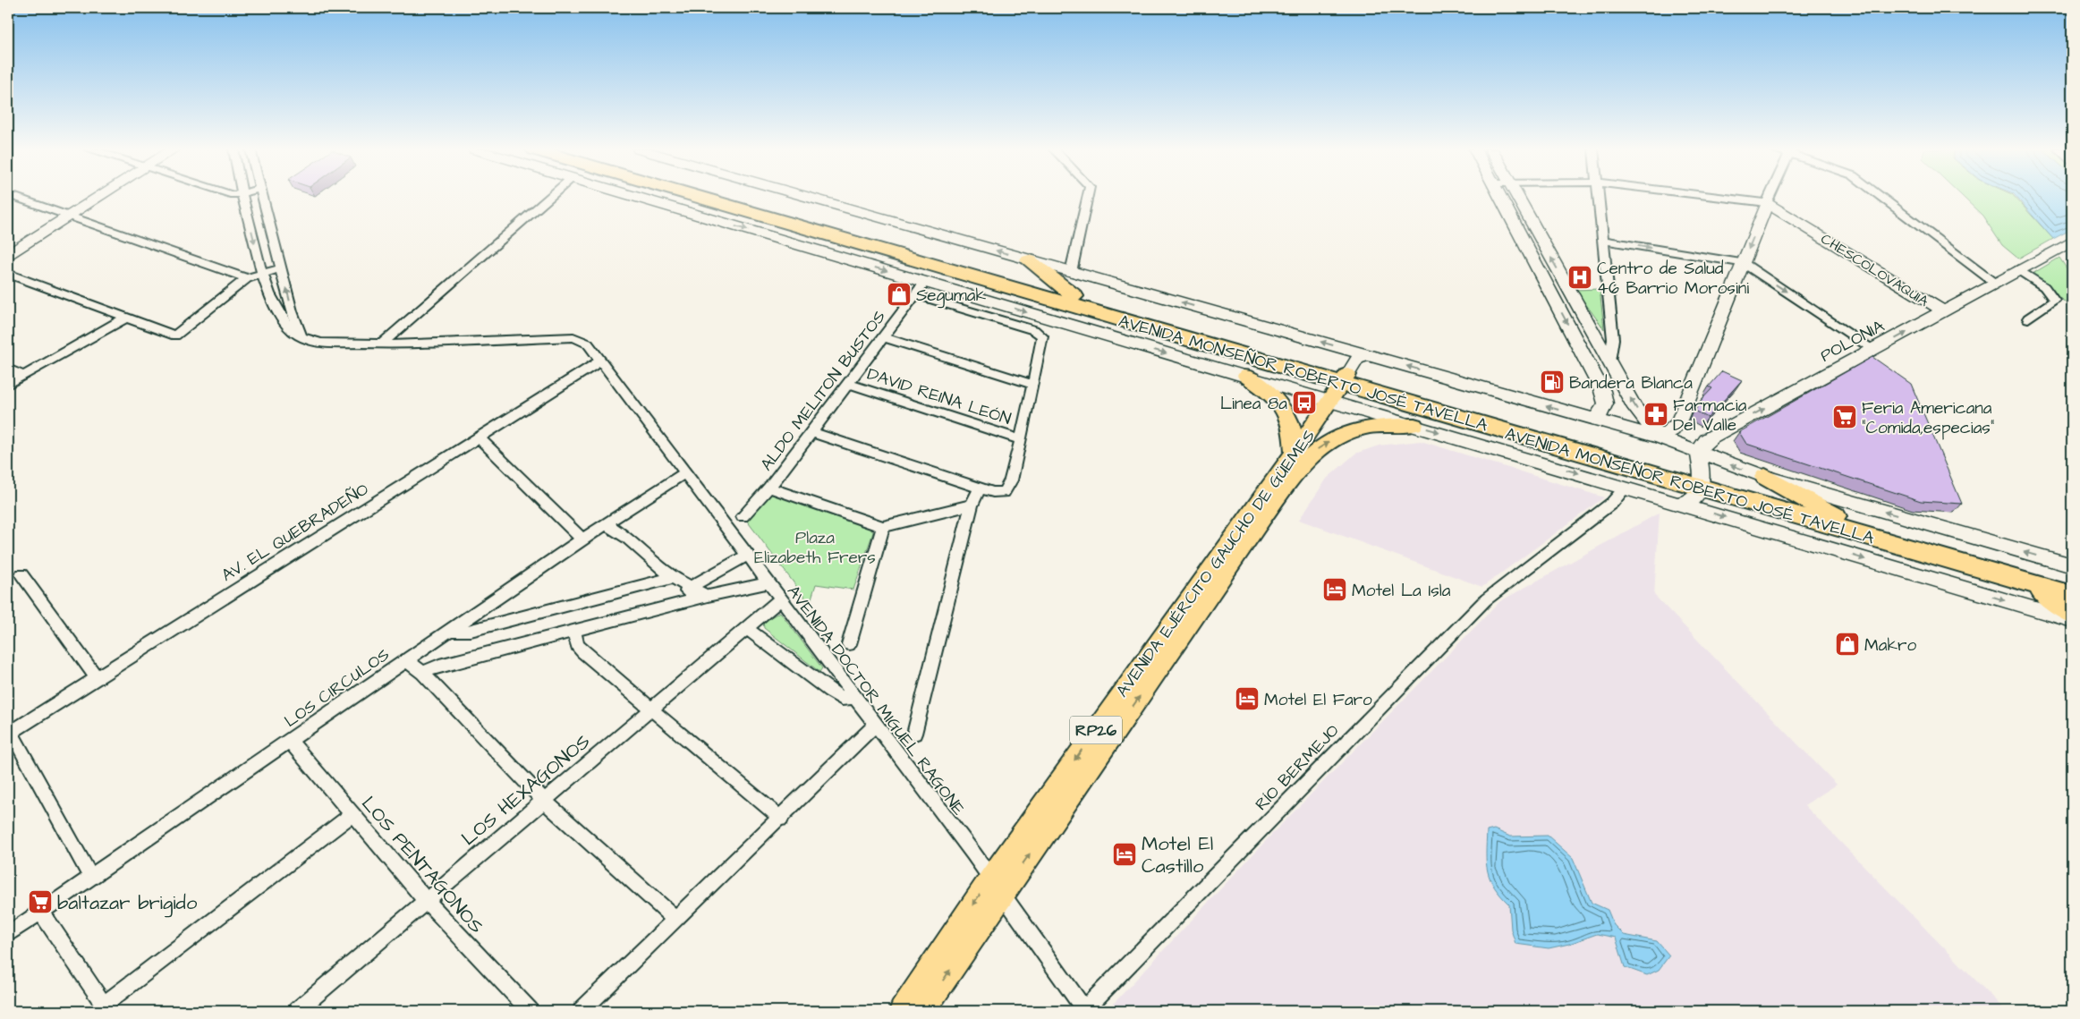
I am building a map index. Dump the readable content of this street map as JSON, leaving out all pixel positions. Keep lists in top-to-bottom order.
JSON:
{
  "streets": {
    "highway": ["AVENIDA MONSEÑOR ROBERTO JOSÉ TAVELLA"],
    "main road": [
      "CHESCOLOVAQUIA",
      "POLONIA",
      "AVENIDA EJÉRCITO GAUCHO DE GÜEMES",
      "RP26"
    ],
    "street": [
      "ALDO MELITON BUSTOS",
      "DAVID REINA LEÓN",
      "AV. EL QUEBRADEÑO",
      "LOS CIRCULOS",
      "AVENIDA DOCTOR MIGUEL RAGONE",
      "RÍO BERMEJO",
      "LOS HEXAGONOS",
      "LOS PENTAGONOS"
    ]
  },
  "crossings": [
    ["CHESCOLOVAQUIA", "POLONIA"],
    ["AVENIDA MONSEÑOR ROBERTO JOSÉ TAVELLA", "RP26"],
    ["ALDO MELITON BUSTOS", "DAVID REINA LEÓN"],
    ["AV. EL QUEBRADEÑO", "AVENIDA DOCTOR MIGUEL RAGONE"],
    ["AVENIDA EJÉRCITO GAUCHO DE GÜEMES", "AVENIDA DOCTOR MIGUEL RAGONE"],
    ["AVENIDA EJÉRCITO GAUCHO DE GÜEMES", "RP26"],
    ["LOS CIRCULOS", "AVENIDA DOCTOR MIGUEL RAGONE"],
    ["LOS CIRCULOS", "LOS PENTAGONOS"],
    ["AVENIDA DOCTOR MIGUEL RAGONE", "RÍO BERMEJO"],
    ["AVENIDA DOCTOR MIGUEL RAGONE", "LOS HEXAGONOS"],
    ["LOS HEXAGONOS", "LOS PENTAGONOS"]
  ],
  "one_way": ["POLONIA"],
  "parks": ["Plaza Elizabeth Frers"],
  "places": {
    "hospital": ["Centro de Salud 46 Barrio Morosini"],
    "shop": ["Segumak", "Makro"],
    "fuel station": ["Bandera Blanca"],
    "bus stop": ["Linea 8a"],
    "pharmacy": ["Farmacia Del Valle"],
    "supermarket": ["Feria Americana \"Comida,especias\"", "baltazar brigido"],
    "hotel": ["Motel La Isla", "Motel El Faro", "Motel El Castillo"]
  }
}
